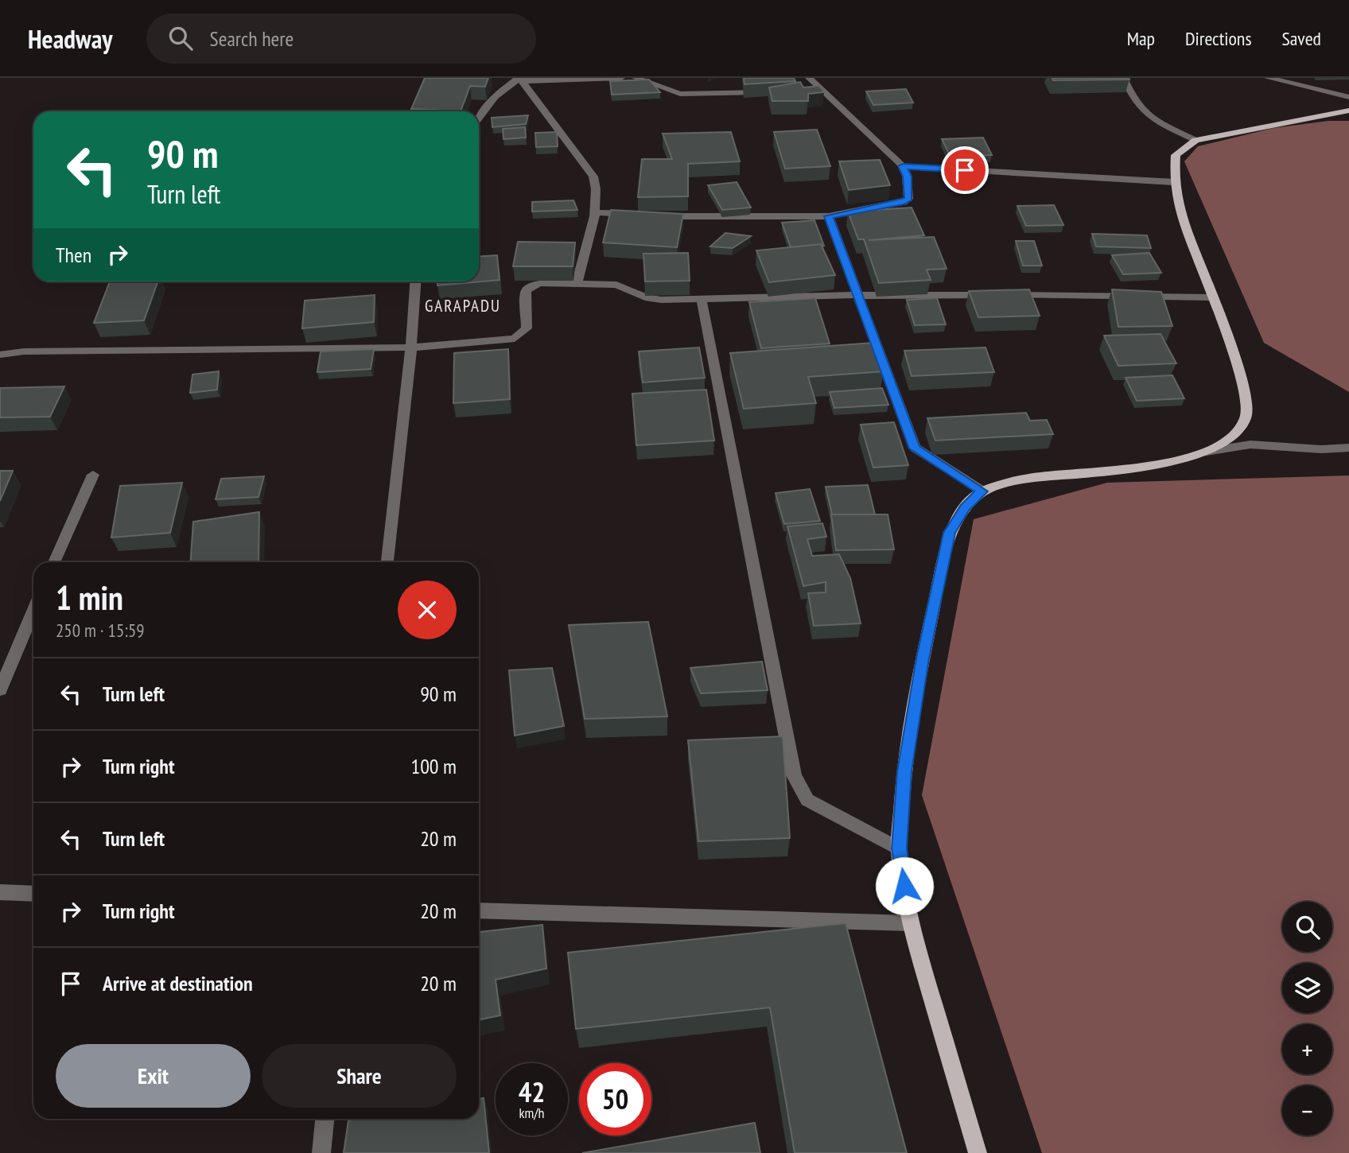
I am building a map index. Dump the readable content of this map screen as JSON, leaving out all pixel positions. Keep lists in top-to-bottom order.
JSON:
{
  "districts": ["GARAPADU"],
  "page": {
    "header": "Headway",
    "search": "Search here",
    "nav": ["Map", "Directions", "Saved"],
    "turn": ["90 m", "Turn left"],
    "then": "Then",
    "heading": ["1 min", "250 m · 15:59"],
    "list": [
      {
        "name": "Turn left",
        "value": "90 m"
      },
      {
        "name": "Turn right",
        "value": "100 m"
      },
      {
        "name": "Turn left",
        "value": "20 m"
      },
      {
        "name": "Turn right",
        "value": "20 m"
      },
      {
        "name": "Arrive at destination",
        "value": "20 m"
      }
    ],
    "map_buttons": ["+", "−"],
    "buttons": ["Exit", "Share"],
    "speed": "42 km/h",
    "limit": "50"
  }
}
